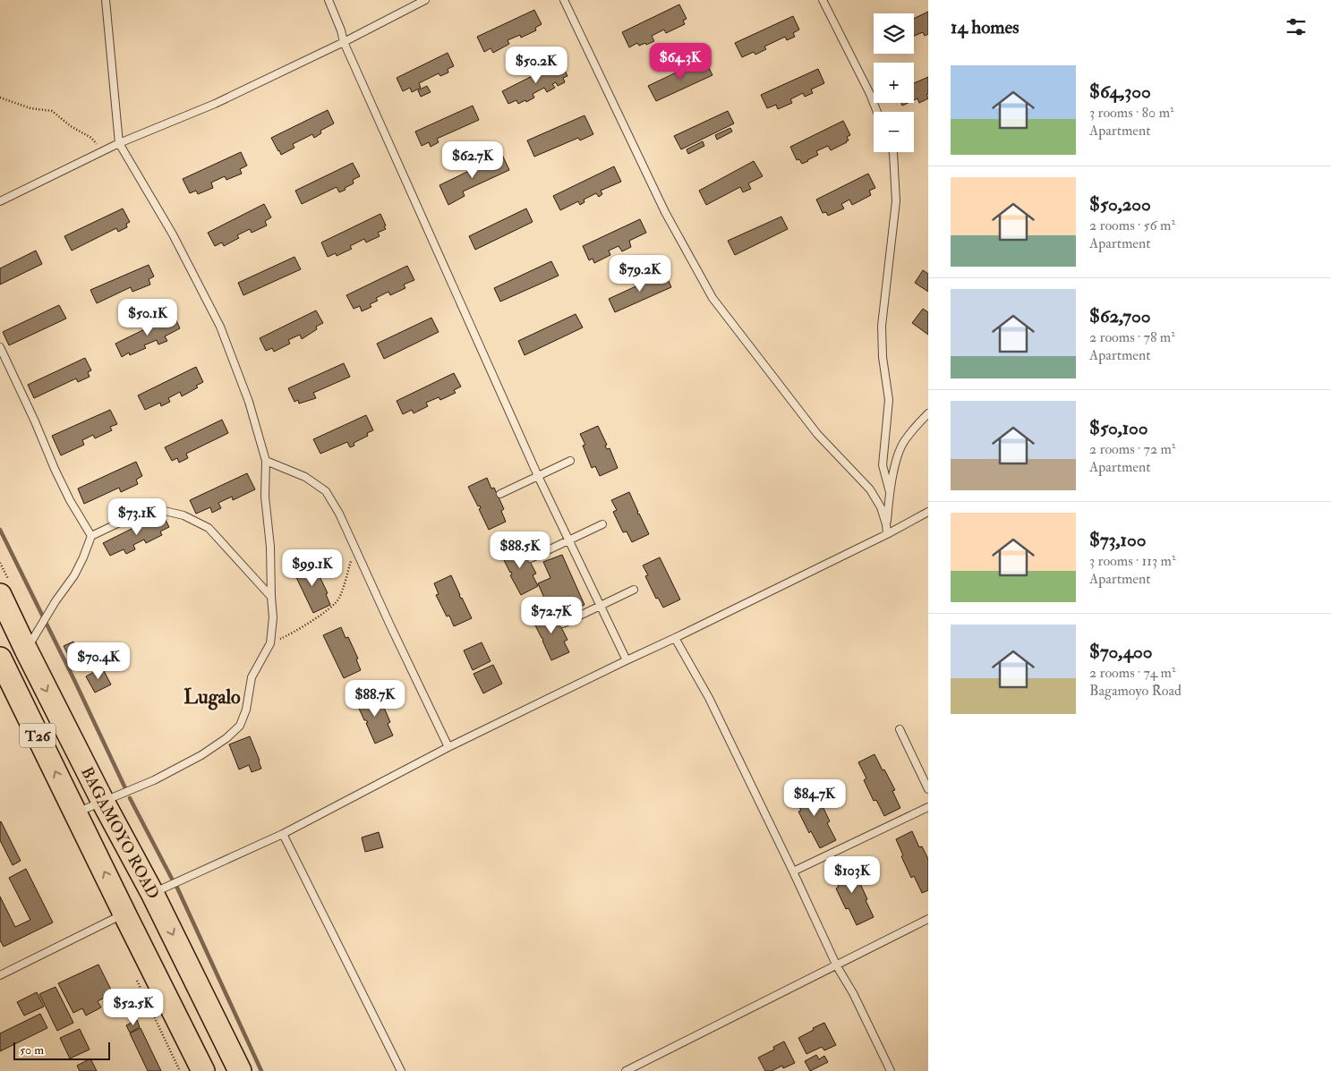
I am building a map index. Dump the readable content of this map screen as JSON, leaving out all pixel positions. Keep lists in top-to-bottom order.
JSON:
{
  "streets": {
    "highway": ["T26", "BAGAMOYO ROAD"]
  },
  "districts": ["Lugalo"],
  "scale_bar": "50 m",
  "page": {
    "heading": "14 homes",
    "map_buttons": ["+", "−"],
    "price": [
      "$64.3K",
      "$50.2K",
      "$62.7K",
      "$79.2K",
      "$50.1K",
      "$73.1K",
      "$88.5K",
      "$99.1K",
      "$72.7K",
      "$70.4K",
      "$88.7K",
      "$84.7K",
      "$103K",
      "$52.5K"
    ],
    "list": [
      {
        "name": "$64,300",
        "note": "3 rooms · 80 m² · Apartment"
      },
      {
        "name": "$50,200",
        "note": "2 rooms · 56 m² · Apartment"
      },
      {
        "name": "$62,700",
        "note": "2 rooms · 78 m² · Apartment"
      },
      {
        "name": "$50,100",
        "note": "2 rooms · 72 m² · Apartment"
      },
      {
        "name": "$73,100",
        "note": "3 rooms · 113 m² · Apartment"
      },
      {
        "name": "$70,400",
        "note": "2 rooms · 74 m² · Bagamoyo Road"
      }
    ],
    "scale": "50 m"
  }
}
